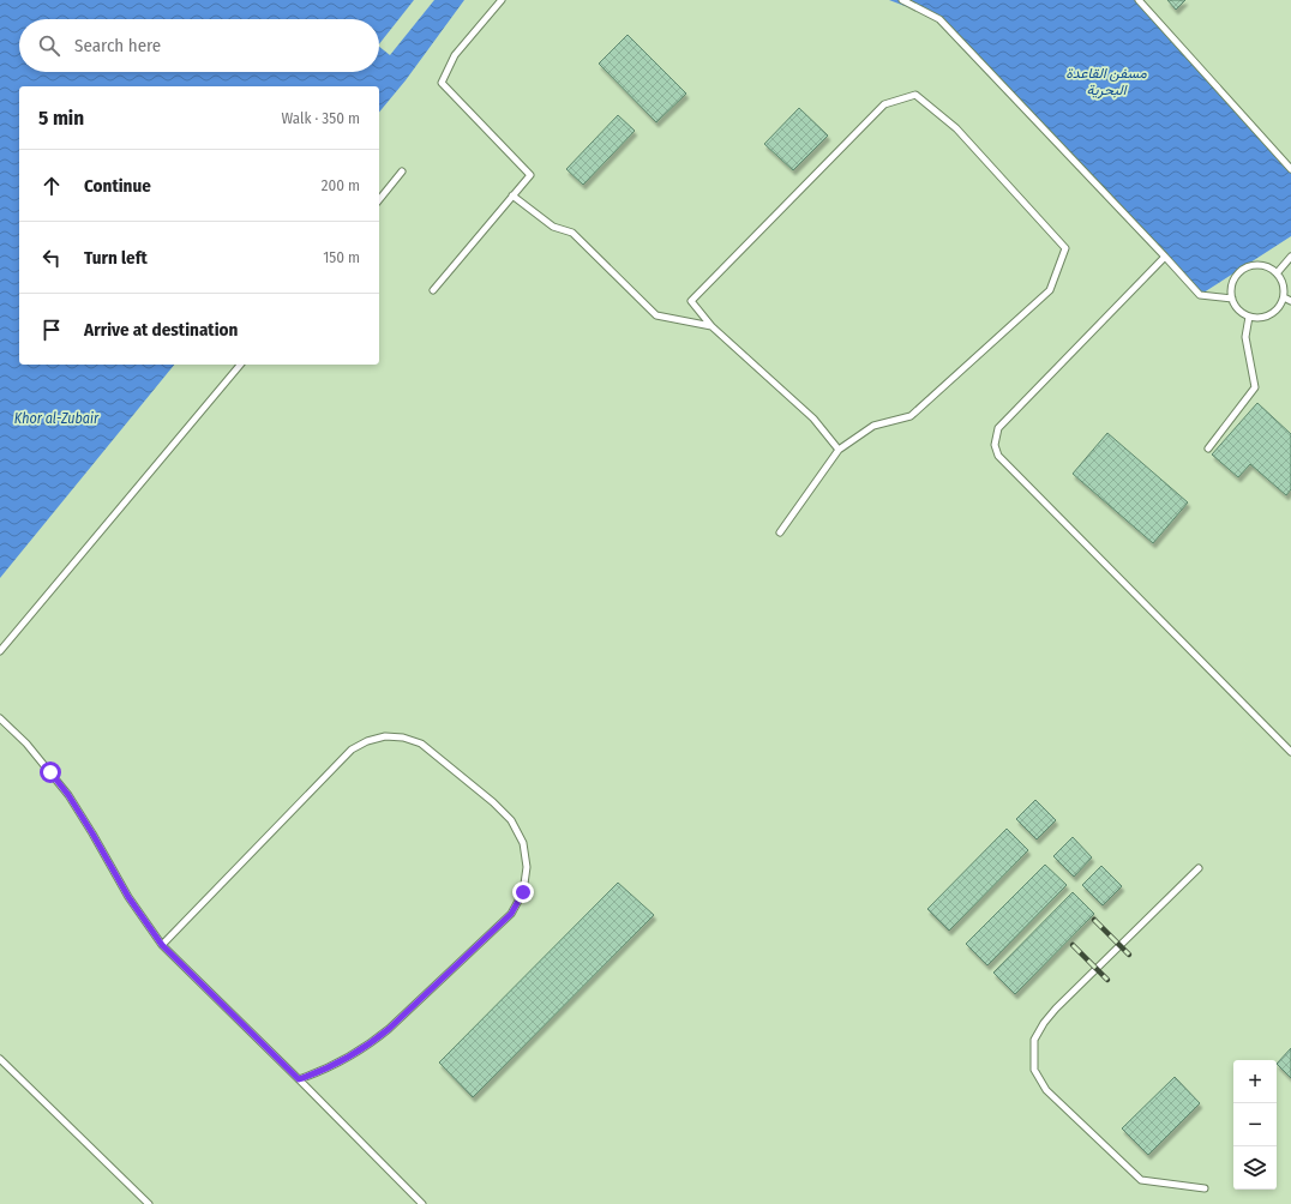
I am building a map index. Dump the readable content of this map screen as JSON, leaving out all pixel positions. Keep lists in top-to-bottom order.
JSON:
{
  "water": ["مسفن القاعدة البحرية", "Khor al-Zubair"],
  "page": {
    "search": "Search here",
    "heading": ["5 min", "Walk · 350 m"],
    "list": [
      ["Continue", "200 m"],
      ["Turn left", "150 m"],
      "Arrive at destination"
    ],
    "map_buttons": ["+", "−"]
  }
}
